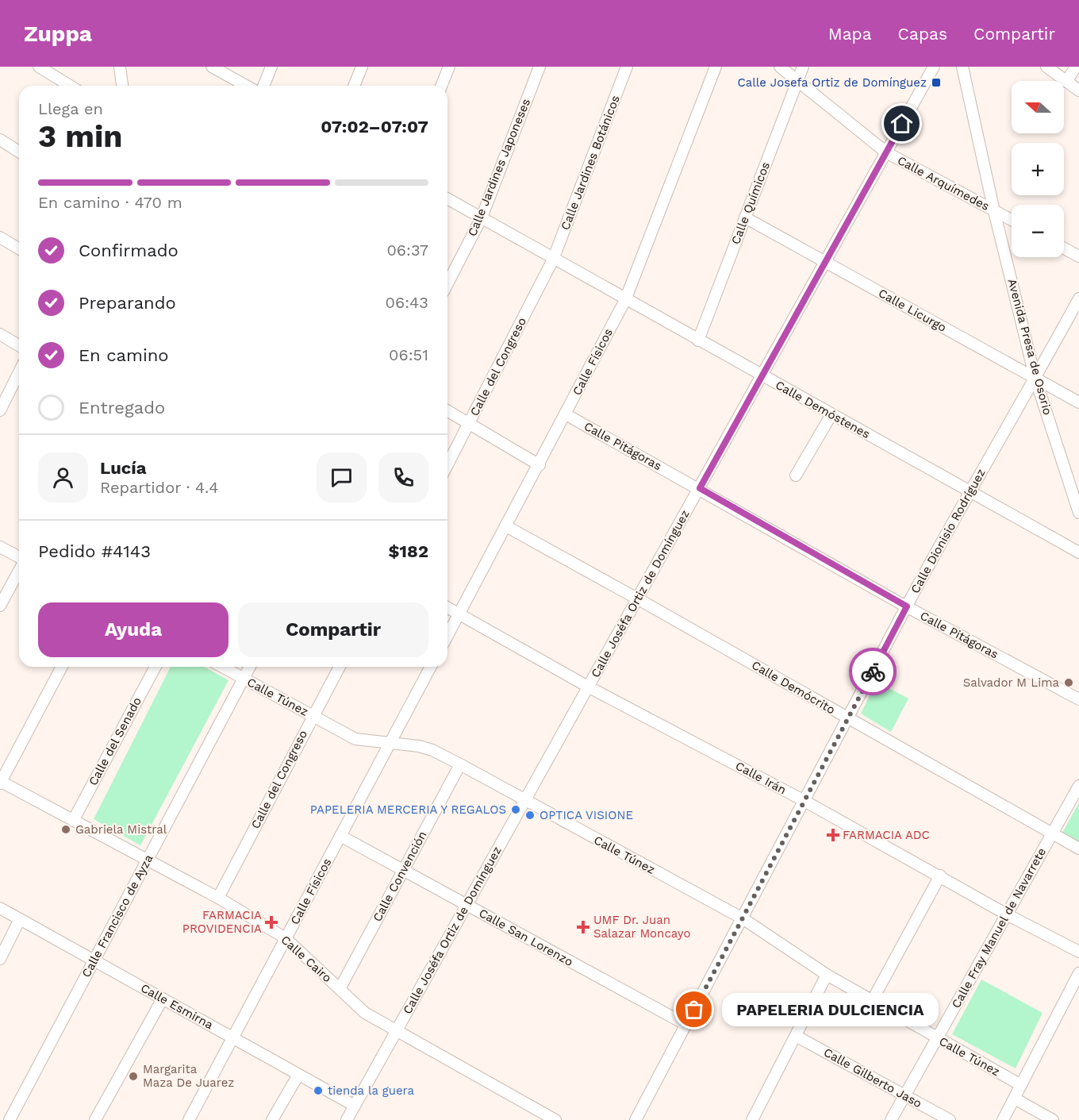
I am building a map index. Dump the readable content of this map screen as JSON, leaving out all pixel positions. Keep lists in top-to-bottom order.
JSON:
{
  "streets": {
    "street": [
      "Calle Jardines Botánicos",
      "Calle Jardines Japoneses",
      "Calle Arquímedes",
      "Calle Químicos",
      "Calle Licurgo",
      "Avenida Presa de Osorio",
      "Calle Físicos",
      "Calle del Congreso",
      "Calle Demóstenes",
      "Calle Pitágoras",
      "Calle Dionisio Rodríguez",
      "Calle Joséfa Ortiz de Domínguez",
      "Calle Demócrito",
      "Calle Túnez",
      "Calle del Senado",
      "Calle Irán",
      "Calle Convención",
      "Calle Francisco de Ayza",
      "Calle Fray Manuel de Navarrete",
      "Calle San Lorenzo",
      "Calle Cairo",
      "Calle Esmirna",
      "Calle Gilberto Jaso"
    ]
  },
  "crossings": [
    ["Calle Jardines Botánicos", "Calle del Congreso"],
    ["Calle Jardines Botánicos", "Calle Demóstenes"],
    ["Calle Jardines Japoneses", "Calle Demóstenes"],
    ["Calle Arquímedes", "Calle Químicos"],
    ["Calle Arquímedes", "Avenida Presa de Osorio"],
    ["Calle Arquímedes", "Calle Joséfa Ortiz de Domínguez"],
    ["Calle Químicos", "Calle Licurgo"],
    ["Calle Químicos", "Calle Demóstenes"],
    ["Calle Licurgo", "Avenida Presa de Osorio"],
    ["Calle Licurgo", "Calle Dionisio Rodríguez"],
    ["Calle Licurgo", "Calle Joséfa Ortiz de Domínguez"],
    ["Avenida Presa de Osorio", "Calle Dionisio Rodríguez"],
    ["Calle Físicos", "Calle Demóstenes"],
    ["Calle Físicos", "Calle Pitágoras"],
    ["Calle Físicos", "Calle Demócrito"],
    ["Calle Físicos", "Calle Túnez"],
    ["Calle Físicos", "Calle Irán"],
    ["Calle Físicos", "Calle San Lorenzo"],
    ["Calle Físicos", "Calle Cairo"],
    ["Calle Físicos", "Calle Esmirna"],
    ["Calle del Congreso", "Calle Demóstenes"],
    ["Calle del Congreso", "Calle Túnez"],
    ["Calle del Congreso", "Calle Cairo"],
    ["Calle Demóstenes", "Calle Dionisio Rodríguez"],
    ["Calle Demóstenes", "Calle Joséfa Ortiz de Domínguez"],
    ["Calle Pitágoras", "Calle Dionisio Rodríguez"],
    ["Calle Pitágoras", "Calle Joséfa Ortiz de Domínguez"],
    ["Calle Dionisio Rodríguez", "Calle Demócrito"],
    ["Calle Dionisio Rodríguez", "Calle Túnez"],
    ["Calle Dionisio Rodríguez", "Calle Irán"],
    ["Calle Dionisio Rodríguez", "Calle San Lorenzo"],
    ["Calle Joséfa Ortiz de Domínguez", "Calle Demócrito"],
    ["Calle Joséfa Ortiz de Domínguez", "Calle Túnez"],
    ["Calle Joséfa Ortiz de Domínguez", "Calle Irán"],
    ["Calle Joséfa Ortiz de Domínguez", "Calle San Lorenzo"],
    ["Calle Joséfa Ortiz de Domínguez", "Calle Cairo"],
    ["Calle Joséfa Ortiz de Domínguez", "Calle Esmirna"],
    ["Calle Demócrito", "Calle Fray Manuel de Navarrete"],
    ["Calle Túnez", "Calle Convención"],
    ["Calle Túnez", "Calle Francisco de Ayza"],
    ["Calle Túnez", "Calle Fray Manuel de Navarrete"],
    ["Calle del Senado", "Calle Cairo"],
    ["Calle Irán", "Calle Fray Manuel de Navarrete"],
    ["Calle Convención", "Calle San Lorenzo"],
    ["Calle Convención", "Calle Cairo"],
    ["Calle Francisco de Ayza", "Calle Cairo"],
    ["Calle Francisco de Ayza", "Calle Esmirna"],
    ["Calle Fray Manuel de Navarrete", "Calle Gilberto Jaso"]
  ],
  "places": {
    "transit": ["Calle Josefa Ortiz de Domínguez"],
    "other": [
      "Salvador M Lima",
      "PAPELERIA MERCERIA Y REGALOS",
      "OPTICA VISIONE",
      "Gabriela Mistral",
      "PAPELERIA DULCIENCIA",
      "Margarita Maza De Juarez",
      "tienda la guera"
    ],
    "health": ["FARMACIA ADC", "FARMACIA PROVIDENCIA", "UMF Dr. Juan Salazar Moncayo"]
  },
  "north": "left",
  "page": {
    "header": "Zuppa",
    "nav": ["Mapa", "Capas", "Compartir"],
    "map_buttons": ["+", "−"],
    "heading": ["3 min", "Llega en", "07:02–07:07"],
    "panel": [
      "Lucía",
      "Repartidor · 4.4",
      "Pedido #4143",
      "$182"
    ],
    "bar": "En camino · 470 m",
    "list": [
      ["Confirmado", "06:37"],
      ["Preparando", "06:43"],
      ["En camino", "06:51"],
      "Entregado"
    ],
    "buttons": ["Ayuda", "Compartir"],
    "bubble": "PAPELERIA DULCIENCIA"
  }
}
